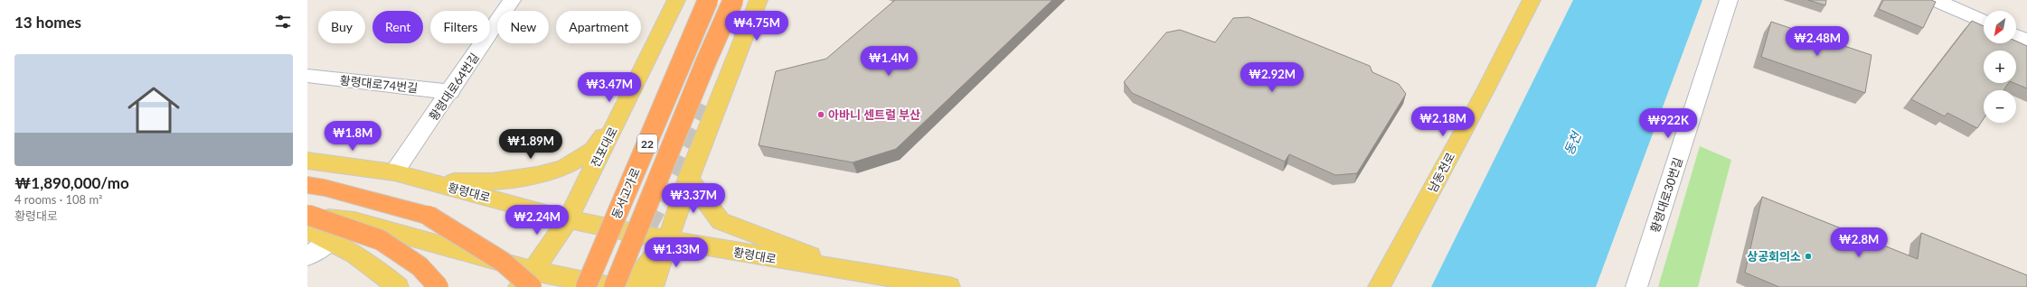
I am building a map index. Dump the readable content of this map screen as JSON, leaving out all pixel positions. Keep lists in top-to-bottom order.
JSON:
{
  "streets": {
    "highway": ["22", "동서고가로"],
    "main road": ["전포대로", "남동천로", "황령대로"],
    "street": ["황령대로74번길", "황령대로64번길", "황령대로30번길"]
  },
  "crossings": [
    ["황령대로74번길", "황령대로64번길"],
    ["황령대로64번길", "황령대로"],
    ["전포대로", "황령대로"]
  ],
  "water": ["동천"],
  "places": ["아바니 센트럴 부산", "상공회의소"],
  "north": "bottom left",
  "page": {
    "heading": "13 homes",
    "map_buttons": ["+", "−"],
    "price": [
      "₩4.75M",
      "₩2.48M",
      "₩1.4M",
      "₩2.92M",
      "₩3.47M",
      "₩2.18M",
      "₩922K",
      "₩1.8M",
      "₩1.89M",
      "₩3.37M",
      "₩2.24M",
      "₩2.8M",
      "₩1.33M"
    ],
    "chip": [
      "Buy",
      "Rent",
      "Filters",
      "New",
      "Apartment"
    ],
    "list": [
      {
        "name": "₩1,890,000/mo",
        "note": "4 rooms · 108 m² · 황령대로"
      }
    ]
  }
}
